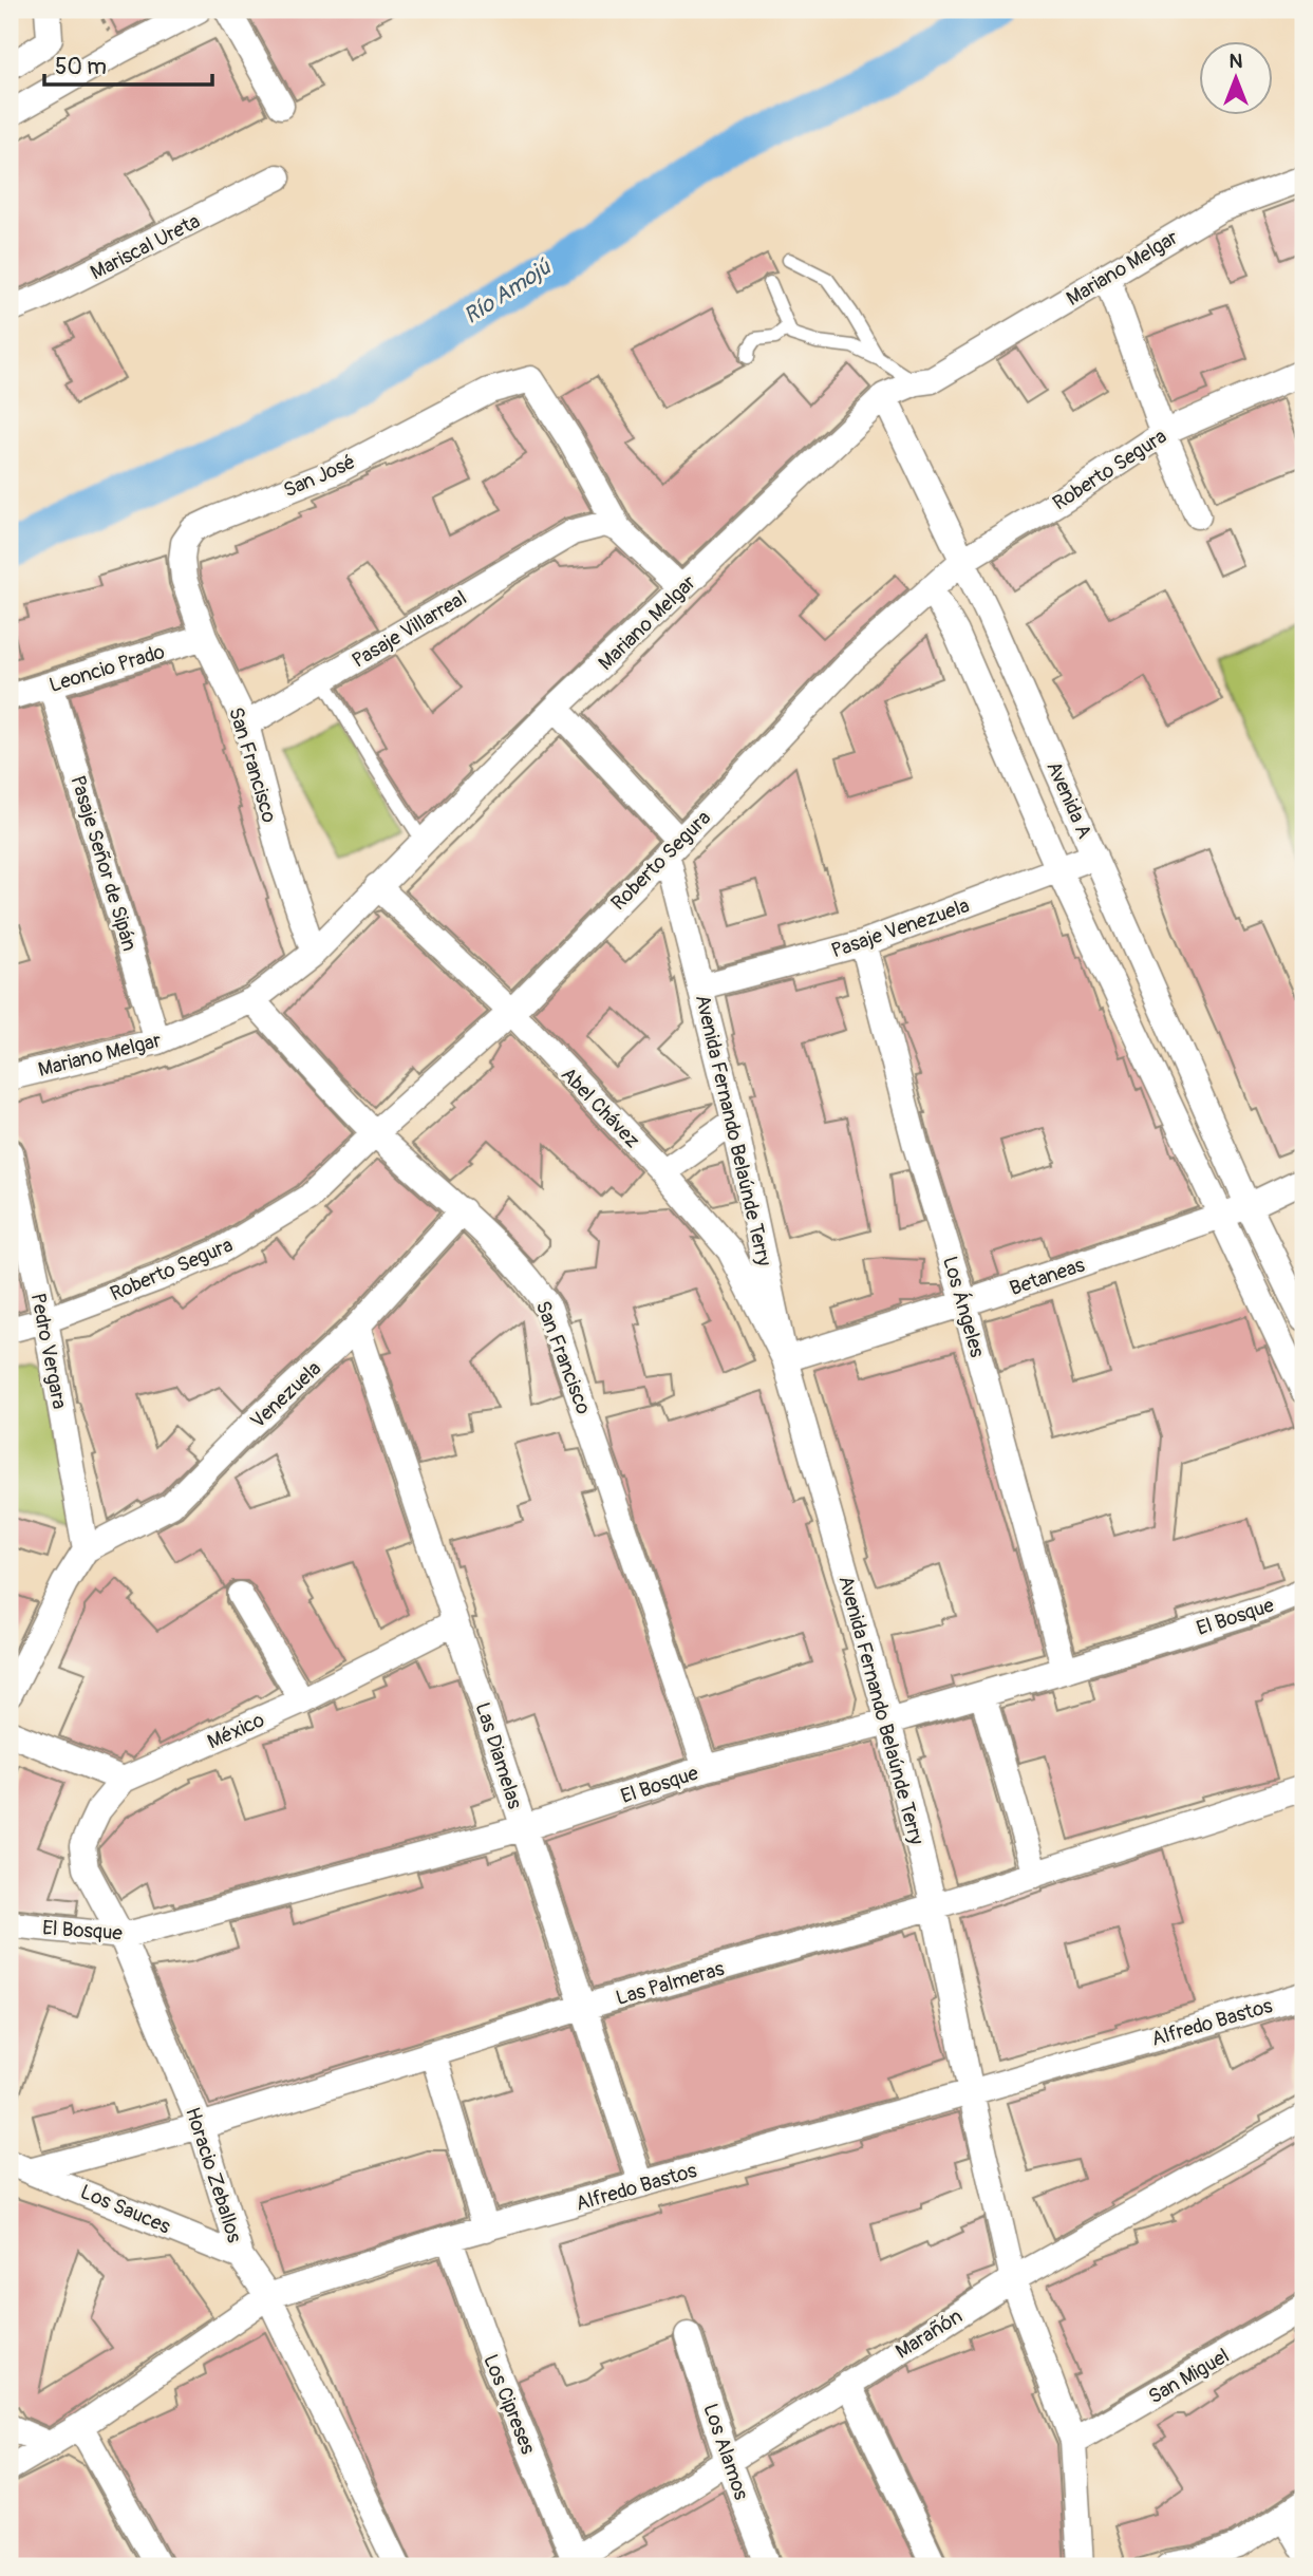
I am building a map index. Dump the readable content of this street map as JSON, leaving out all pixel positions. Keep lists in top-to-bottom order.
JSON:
{
  "streets": {
    "street": [
      "Mariscal Ureta",
      "Mariano Melgar",
      "Roberto Segura",
      "San José",
      "Pasaje Villarreal",
      "Leoncio Prado",
      "San Francisco",
      "Avenida A",
      "Pasaje Señor de Sipán",
      "Pasaje Venezuela",
      "Abel Chávez",
      "Avenida Fernando Belaúnde Terry",
      "Betaneas",
      "Los Ángeles",
      "Pedro Vergara",
      "Venezuela",
      "El Bosque",
      "México",
      "Las Diamelas",
      "Las Palmeras",
      "Alfredo Bastos",
      "Horacio Zeballos",
      "Los Sauces",
      "Marañón",
      "San Miguel",
      "Los Cipreses",
      "Los Alamos"
    ]
  },
  "crossings": [
    ["Mariano Melgar", "San Francisco"],
    ["Mariano Melgar", "Avenida A"],
    ["Mariano Melgar", "Pasaje Señor de Sipán"],
    ["Mariano Melgar", "Abel Chávez"],
    ["Roberto Segura", "San Francisco"],
    ["Roberto Segura", "Avenida A"],
    ["Roberto Segura", "Abel Chávez"],
    ["Roberto Segura", "Avenida Fernando Belaúnde Terry"],
    ["Roberto Segura", "Pedro Vergara"],
    ["San José", "Pasaje Villarreal"],
    ["San José", "San Francisco"],
    ["Pasaje Villarreal", "San Francisco"],
    ["Leoncio Prado", "San Francisco"],
    ["Leoncio Prado", "Pasaje Señor de Sipán"],
    ["San Francisco", "Venezuela"],
    ["San Francisco", "El Bosque"],
    ["Avenida A", "Pasaje Venezuela"],
    ["Avenida A", "Betaneas"],
    ["Pasaje Venezuela", "Avenida Fernando Belaúnde Terry"],
    ["Pasaje Venezuela", "Los Ángeles"],
    ["Abel Chávez", "Avenida Fernando Belaúnde Terry"],
    ["Abel Chávez", "Betaneas"],
    ["Avenida Fernando Belaúnde Terry", "Betaneas"],
    ["Avenida Fernando Belaúnde Terry", "El Bosque"],
    ["Avenida Fernando Belaúnde Terry", "Las Palmeras"],
    ["Avenida Fernando Belaúnde Terry", "Alfredo Bastos"],
    ["Avenida Fernando Belaúnde Terry", "Marañón"],
    ["Avenida Fernando Belaúnde Terry", "San Miguel"],
    ["Betaneas", "Los Ángeles"],
    ["Los Ángeles", "El Bosque"],
    ["Pedro Vergara", "Venezuela"],
    ["Venezuela", "Las Diamelas"],
    ["El Bosque", "Las Diamelas"],
    ["El Bosque", "Horacio Zeballos"],
    ["México", "Las Diamelas"],
    ["México", "Horacio Zeballos"],
    ["Las Diamelas", "Las Palmeras"],
    ["Las Diamelas", "Alfredo Bastos"],
    ["Las Palmeras", "Horacio Zeballos"],
    ["Las Palmeras", "Los Sauces"],
    ["Alfredo Bastos", "Horacio Zeballos"],
    ["Alfredo Bastos", "Los Cipreses"],
    ["Horacio Zeballos", "Los Sauces"],
    ["Marañón", "Los Cipreses"],
    ["Marañón", "Los Alamos"]
  ],
  "water": ["Río Amojú"],
  "scale_bar": "50 m",
  "north": "top"
}
